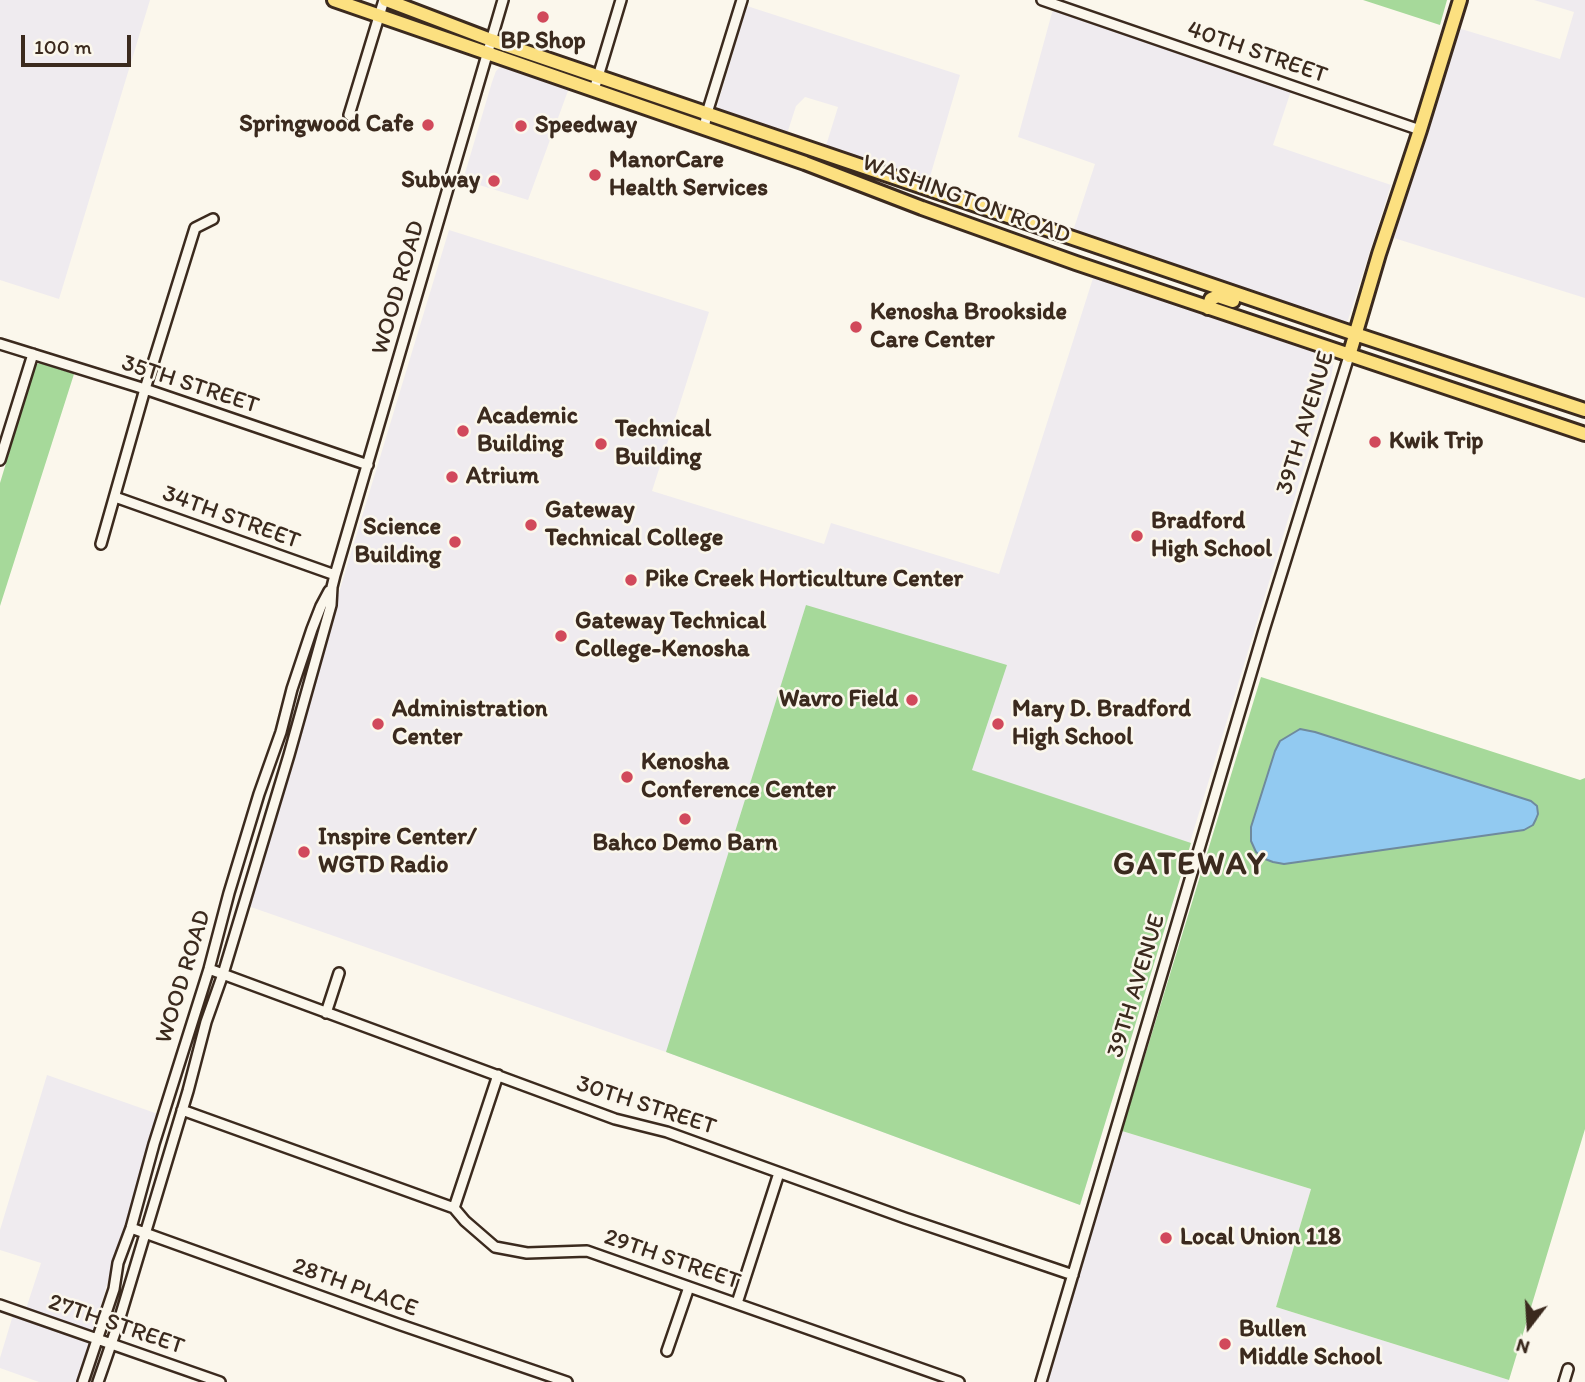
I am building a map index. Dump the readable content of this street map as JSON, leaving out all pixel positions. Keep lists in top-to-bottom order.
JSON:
{
  "streets": {
    "main road": ["WASHINGTON ROAD", "39TH AVENUE"],
    "street": [
      "40TH STREET",
      "WOOD ROAD",
      "35TH STREET",
      "34TH STREET",
      "30TH STREET",
      "29TH STREET",
      "28TH PLACE",
      "27TH STREET"
    ]
  },
  "crossings": [
    ["40TH STREET", "39TH AVENUE"],
    ["WASHINGTON ROAD", "WOOD ROAD"],
    ["WASHINGTON ROAD", "39TH AVENUE"],
    ["WOOD ROAD", "35TH STREET"],
    ["WOOD ROAD", "34TH STREET"],
    ["WOOD ROAD", "30TH STREET"],
    ["WOOD ROAD", "29TH STREET"],
    ["WOOD ROAD", "28TH PLACE"],
    ["WOOD ROAD", "27TH STREET"],
    ["39TH AVENUE", "30TH STREET"]
  ],
  "districts": ["GATEWAY"],
  "places": [
    "BP Shop",
    "Springwood Cafe",
    "Speedway",
    "ManorCare Health Services",
    "Subway",
    "Kenosha Brookside Care Center",
    "Academic Building",
    "Kwik Trip",
    "Technical Building",
    "Atrium",
    "Gateway Technical College",
    "Bradford High School",
    "Science Building",
    "Pike Creek Horticulture Center",
    "Gateway Technical College-Kenosha",
    "Wavro Field",
    "Administration Center",
    "Mary D. Bradford High School",
    "Kenosha Conference Center",
    "Bahco Demo Barn",
    "Inspire Center/ WGTD Radio",
    "Local Union 118",
    "Bullen Middle School"
  ],
  "scale_bar": "100 m",
  "north": "bottom"
}
